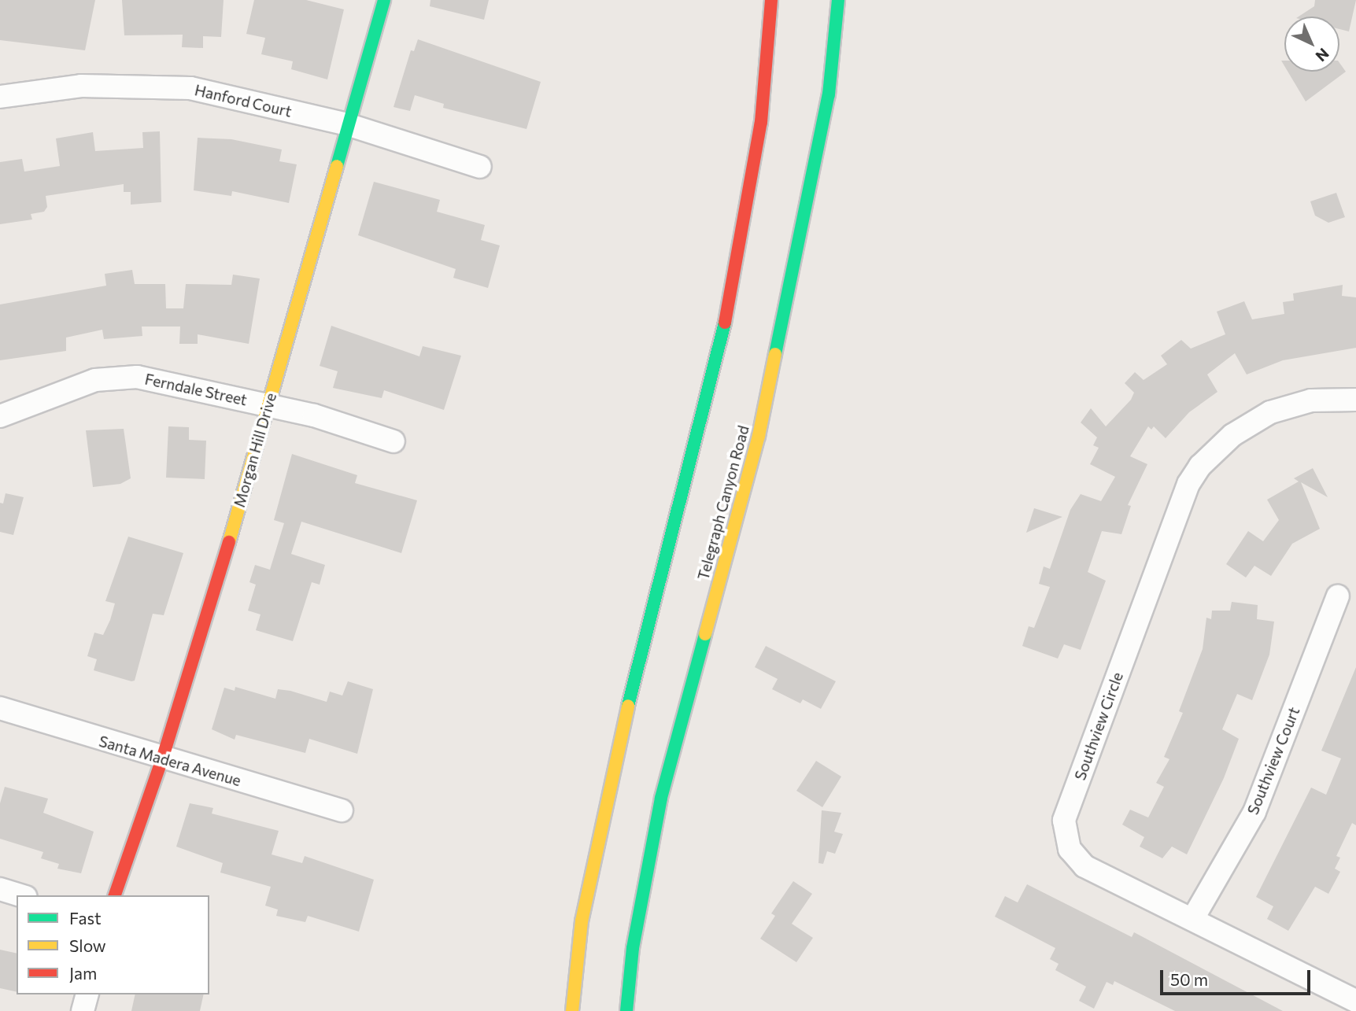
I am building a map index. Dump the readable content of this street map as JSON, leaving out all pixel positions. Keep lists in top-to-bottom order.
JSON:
{
  "streets": {
    "main road": ["Morgan Hill Drive", "Telegraph Canyon Road"],
    "street": [
      "Hanford Court",
      "Ferndale Street",
      "Southview Circle",
      "Santa Madera Avenue",
      "Southview Court"
    ]
  },
  "crossings": [
    ["Hanford Court", "Morgan Hill Drive"],
    ["Ferndale Street", "Morgan Hill Drive"],
    ["Morgan Hill Drive", "Santa Madera Avenue"],
    ["Southview Circle", "Southview Court"]
  ],
  "legend": ["Fast", "Slow", "Jam"],
  "scale_bar": "50 m",
  "north": "bottom right"
}
